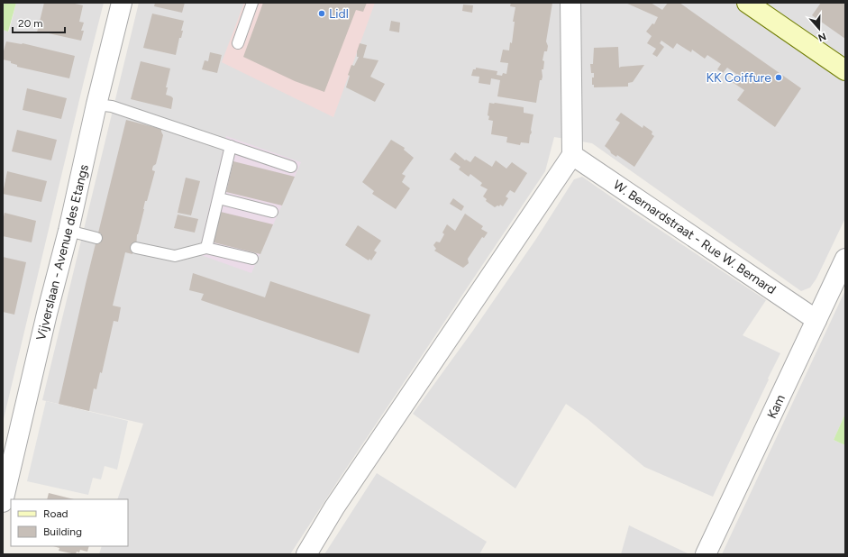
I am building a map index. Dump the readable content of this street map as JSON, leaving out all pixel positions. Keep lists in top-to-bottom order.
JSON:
{
  "streets": {
    "street": ["W. Bernardstraat - Rue W. Bernard", "Vijverslaan - Avenue des Etangs", "Kam"]
  },
  "crossings": [
    ["W. Bernardstraat - Rue W. Bernard", "Kam"]
  ],
  "places": ["Lidl", "KK Coiffure"],
  "legend": ["Road", "Building"],
  "scale_bar": "20 m",
  "north": "bottom"
}
